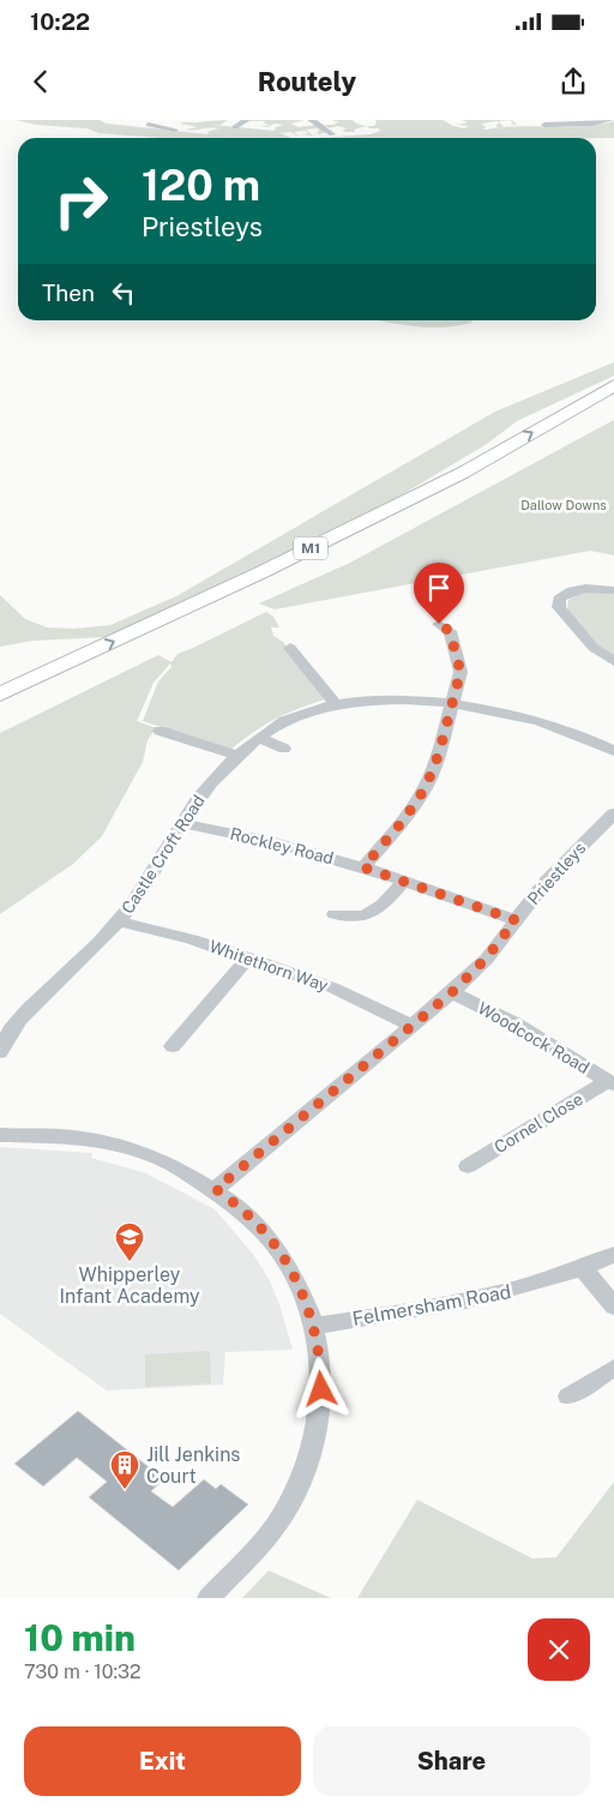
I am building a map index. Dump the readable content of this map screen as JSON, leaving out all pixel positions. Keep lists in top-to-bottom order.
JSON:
{
  "streets": {
    "highway": ["M1"],
    "street": [
      "Rockley Road",
      "Castle Croft Road",
      "Priestleys",
      "Whitethorn Way",
      "Woodcock Road",
      "Cornel Close",
      "Felmersham Road"
    ]
  },
  "crossings": [
    ["Rockley Road", "Castle Croft Road"],
    ["Rockley Road", "Priestleys"],
    ["Castle Croft Road", "Whitethorn Way"],
    ["Priestleys", "Whitethorn Way"],
    ["Priestleys", "Woodcock Road"],
    ["Woodcock Road", "Cornel Close"]
  ],
  "parks": ["Dallow Downs"],
  "places": {
    "school or university": ["Whipperley Infant Academy"],
    "building": ["Jill Jenkins Court"]
  },
  "page": {
    "status": "10:22",
    "header": "Routely",
    "turn": ["120 m", "Priestleys"],
    "then": "Then",
    "heading": ["10 min", "730 m · 10:32"],
    "buttons": ["Exit", "Share"]
  }
}
